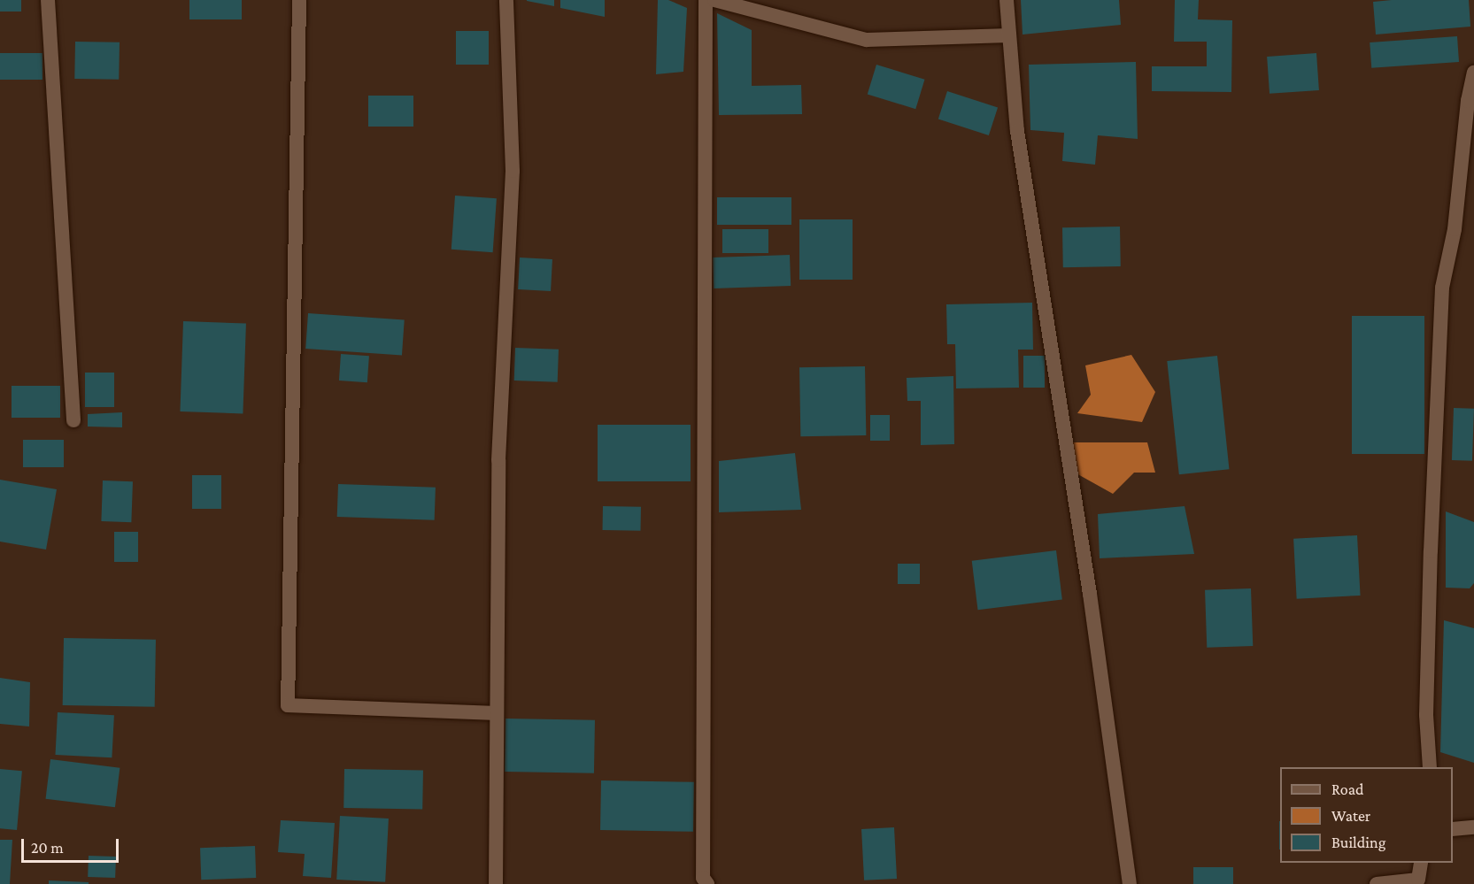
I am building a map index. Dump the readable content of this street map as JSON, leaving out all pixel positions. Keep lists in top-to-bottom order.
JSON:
{
  "legend": ["Road", "Water", "Building"],
  "scale_bar": "20 m"
}
